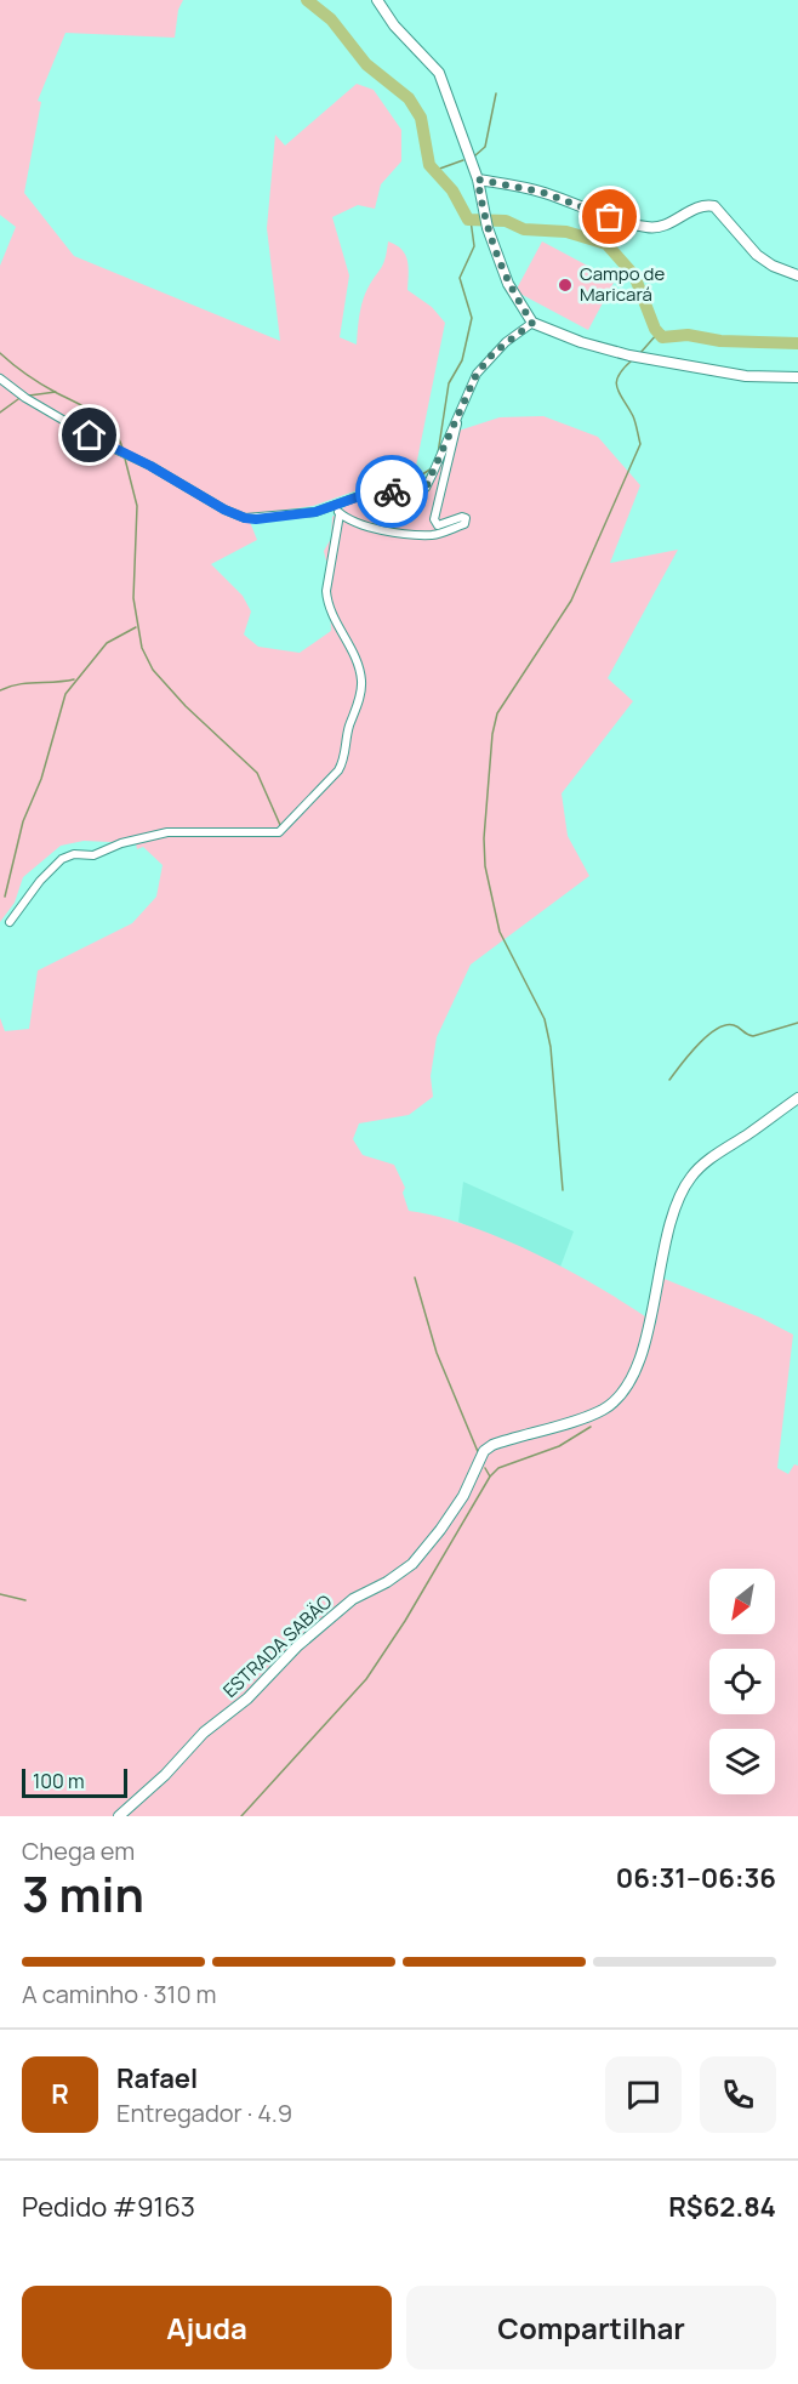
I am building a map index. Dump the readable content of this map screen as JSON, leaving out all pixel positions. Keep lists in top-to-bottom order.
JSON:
{
  "streets": {
    "street": ["ESTRADA SABÄO"]
  },
  "places": ["Campo de Maricará"],
  "scale_bar": "100 m",
  "north": "bottom left",
  "page": {
    "scale": "100 m",
    "heading": ["3 min", "Chega em", "06:31–06:36"],
    "panel": [
      "Rafael",
      "Entregador · 4.9",
      "Pedido #9163",
      "R$62.84"
    ],
    "bar": "A caminho · 310 m",
    "round": "R",
    "buttons": ["Ajuda", "Compartilhar"]
  }
}
